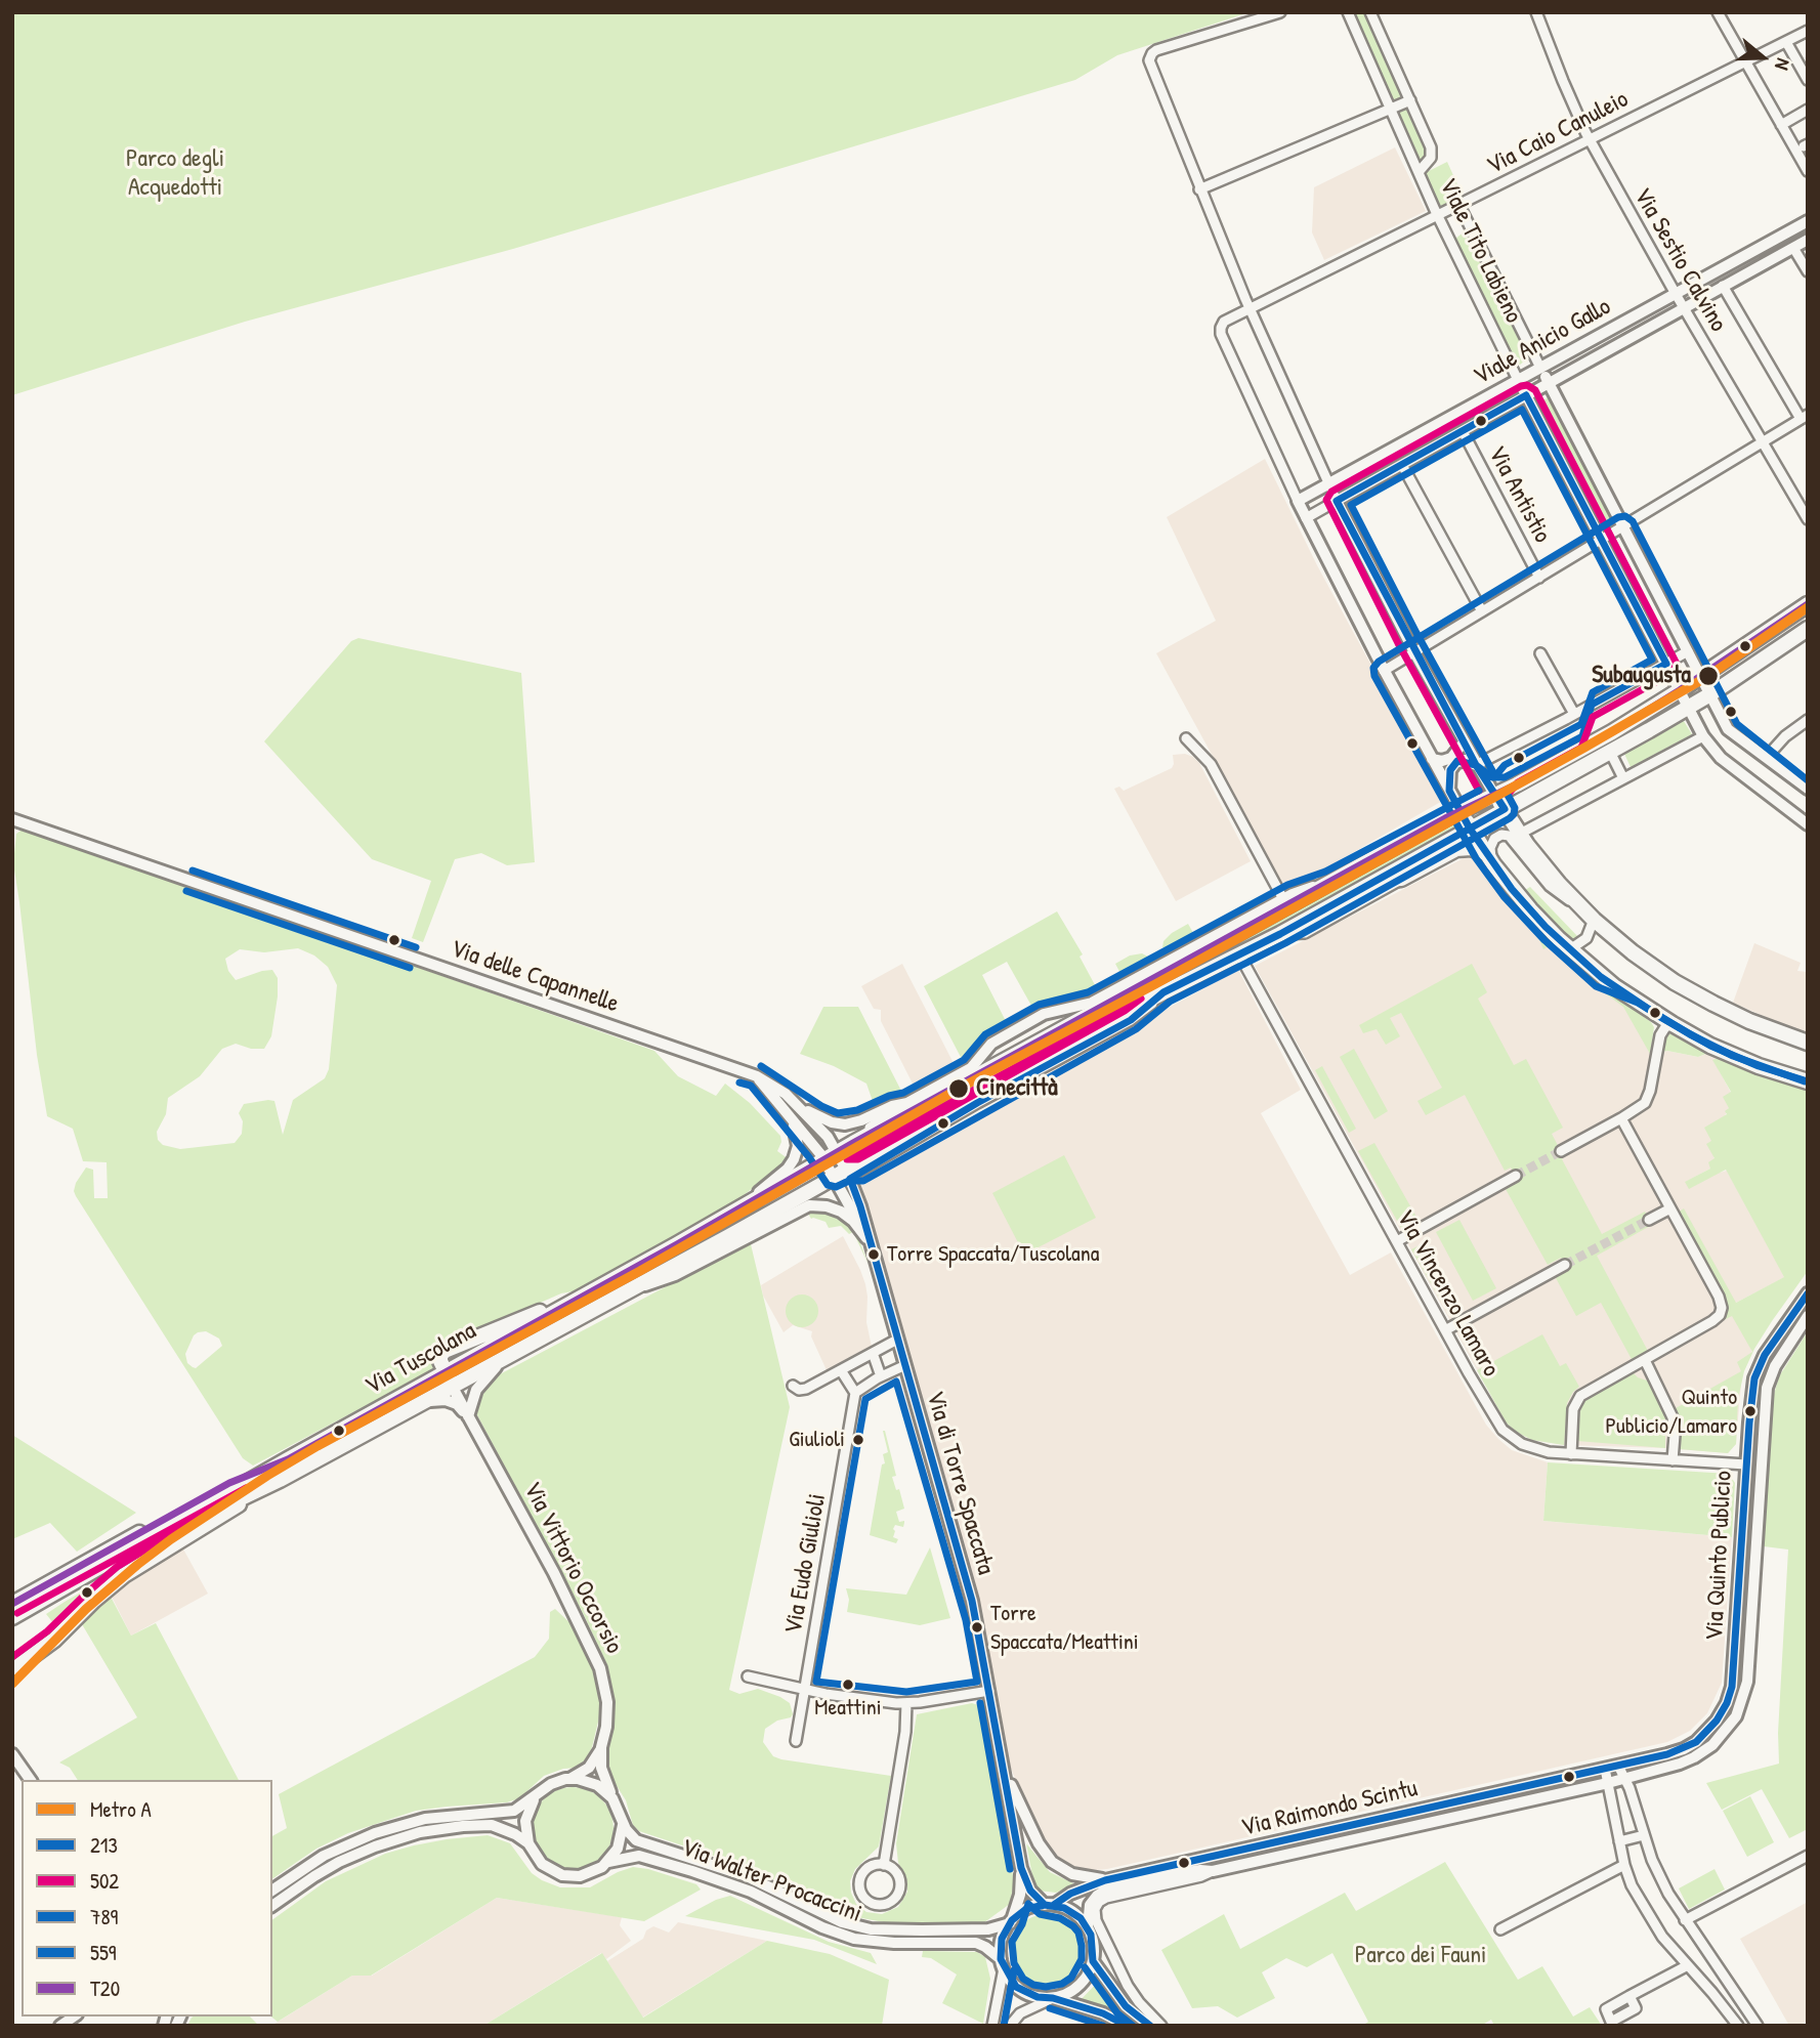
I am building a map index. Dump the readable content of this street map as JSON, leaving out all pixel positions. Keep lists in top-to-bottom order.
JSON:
{
  "streets": {
    "main road": ["Via Tuscolana"],
    "street": [
      "Via Caio Canuleio",
      "Viale Tito Labieno",
      "Via Sestio Calvino",
      "Viale Anicio Gallo",
      "Via Antistio",
      "Via delle Capannelle",
      "Via Vincenzo Lamaro",
      "Via di Torre Spaccata",
      "Via Quinto Publicio",
      "Via Eudo Giulioli",
      "Via Vittorio Occorsio",
      "Via Raimondo Scintu",
      "Via Walter Procaccini"
    ]
  },
  "crossings": [
    ["Via Caio Canuleio", "Viale Tito Labieno"],
    ["Via Caio Canuleio", "Via Sestio Calvino"],
    ["Via Caio Canuleio", "Viale Anicio Gallo"],
    ["Viale Tito Labieno", "Viale Anicio Gallo"],
    ["Viale Tito Labieno", "Via Tuscolana"],
    ["Via Sestio Calvino", "Viale Anicio Gallo"],
    ["Viale Anicio Gallo", "Via Antistio"],
    ["Via delle Capannelle", "Via Tuscolana"],
    ["Via delle Capannelle", "Via di Torre Spaccata"],
    ["Via Vincenzo Lamaro", "Via Tuscolana"],
    ["Via Vincenzo Lamaro", "Via Quinto Publicio"],
    ["Via Tuscolana", "Via di Torre Spaccata"],
    ["Via Tuscolana", "Via Vittorio Occorsio"],
    ["Via di Torre Spaccata", "Via Raimondo Scintu"],
    ["Via di Torre Spaccata", "Via Walter Procaccini"],
    ["Via Quinto Publicio", "Via Raimondo Scintu"],
    ["Via Vittorio Occorsio", "Via Walter Procaccini"],
    ["Via Raimondo Scintu", "Via Walter Procaccini"]
  ],
  "parks": ["Parco degli Acquedotti", "Parco dei Fauni"],
  "places": [
    "Subaugusta",
    "Cinecittà",
    "Torre Spaccata/Tuscolana",
    "Quinto Publicio/Lamaro",
    "Giulioli",
    "Torre Spaccata/Meattini",
    "Meattini"
  ],
  "lines": [
    "transit line 502",
    "transit line 213",
    "transit line 789",
    "transit line 559",
    "transit line T20",
    "metro line A"
  ],
  "legend": [
    "Metro A",
    "213",
    "502",
    "789",
    "559",
    "T20"
  ],
  "north": "right"
}
